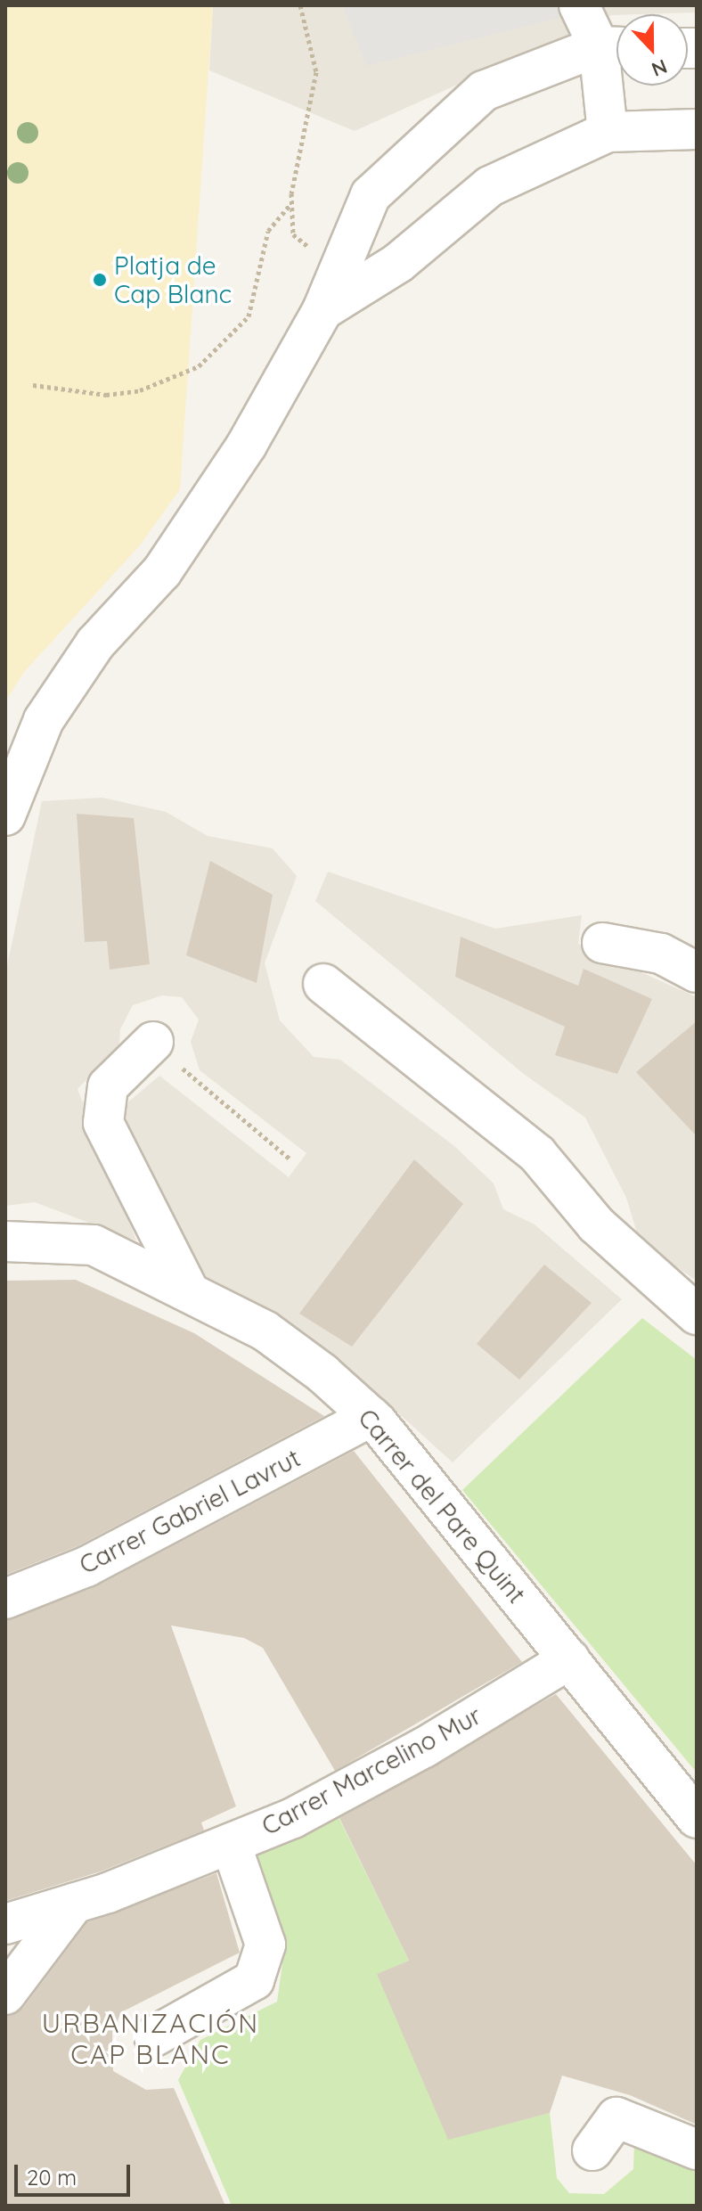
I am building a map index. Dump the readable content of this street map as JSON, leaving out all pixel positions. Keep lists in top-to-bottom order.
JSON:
{
  "streets": {
    "street": ["Carrer del Pare Quint", "Carrer Gabriel Lavrut", "Carrer Marcelino Mur"]
  },
  "crossings": [
    ["Carrer del Pare Quint", "Carrer Gabriel Lavrut"],
    ["Carrer del Pare Quint", "Carrer Marcelino Mur"]
  ],
  "districts": ["URBANIZACIÓN CAP BLANC"],
  "places": ["Platja de Cap Blanc"],
  "scale_bar": "20 m",
  "north": "bottom"
}
